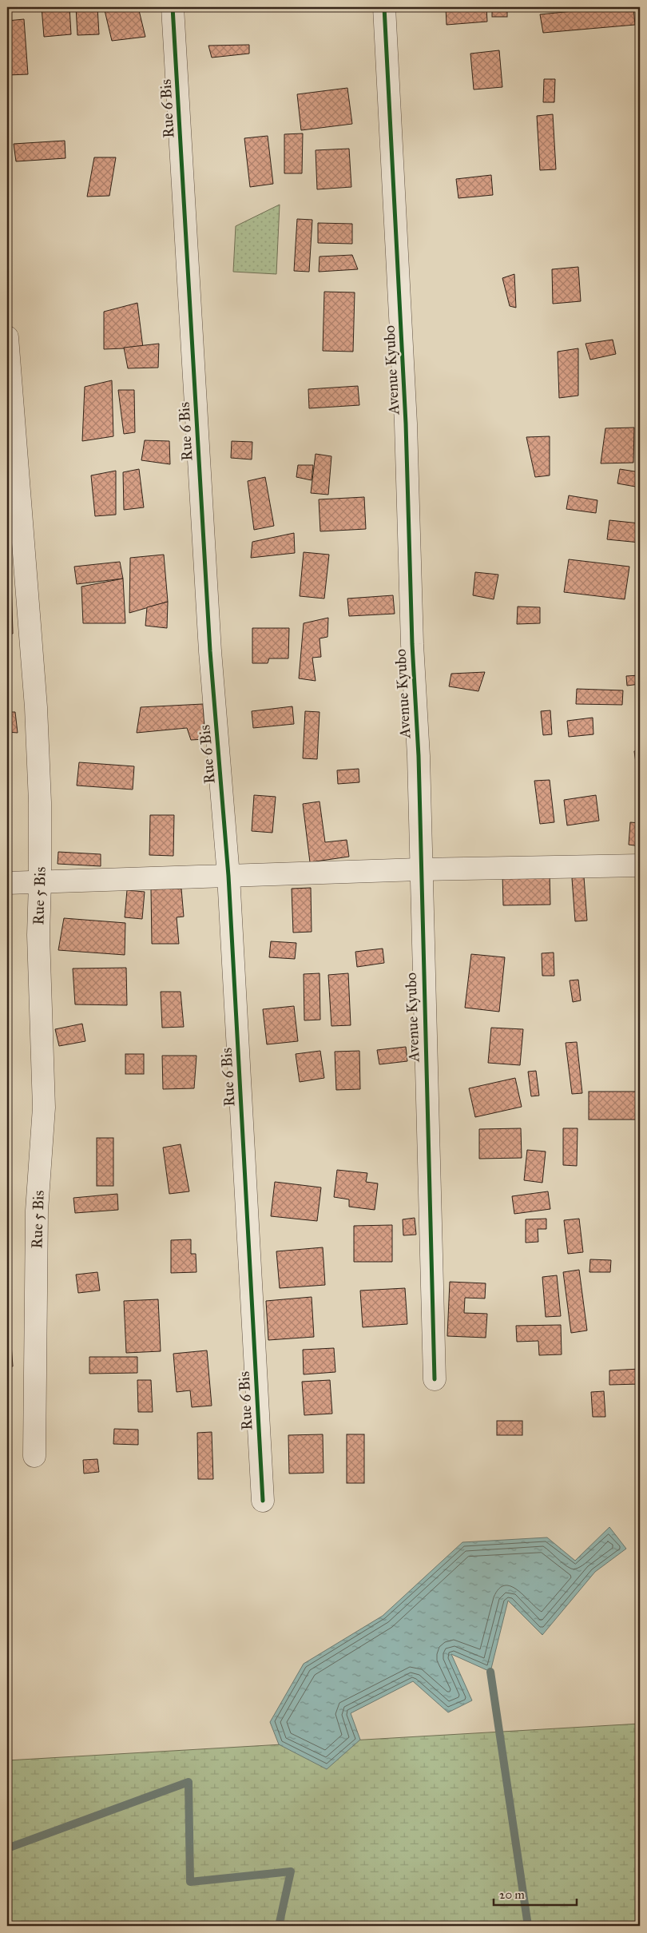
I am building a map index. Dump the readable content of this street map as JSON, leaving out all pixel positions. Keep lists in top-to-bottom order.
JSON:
{
  "streets": {
    "street": ["Rue 6 Bis", "Avenue Kyubo", "Rue 5 Bis"]
  },
  "scale_bar": "20 m"
}
